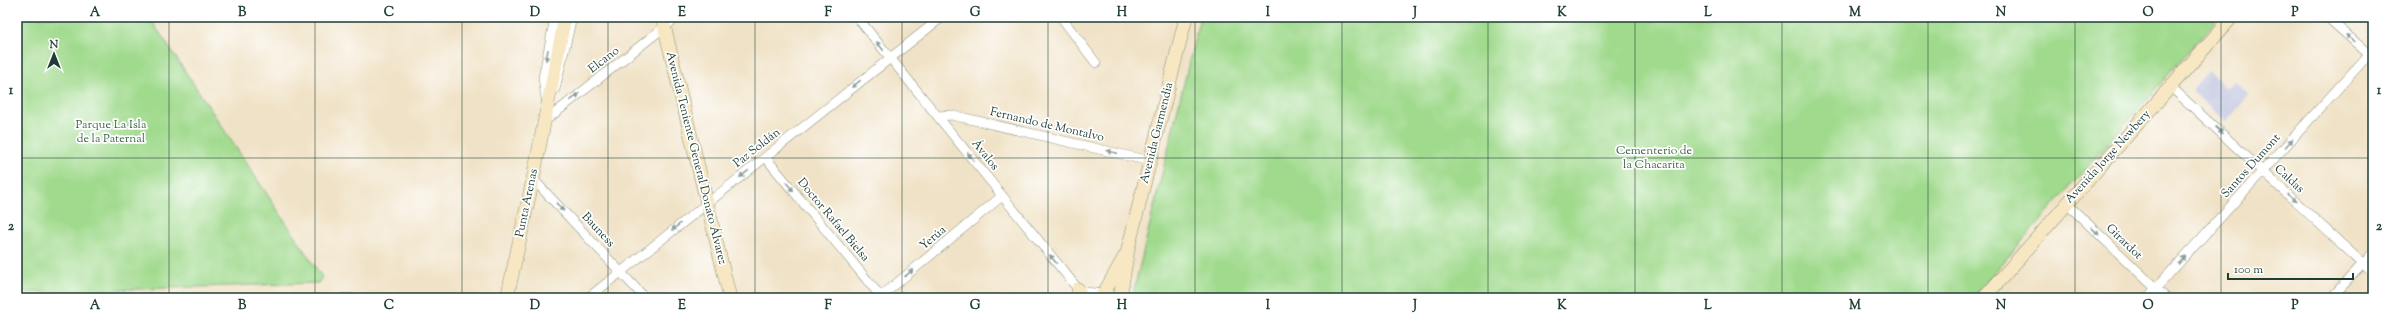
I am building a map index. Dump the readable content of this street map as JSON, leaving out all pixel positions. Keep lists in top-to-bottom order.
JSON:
{
  "streets": {
    "main road": [
      "Avenida Garmendia",
      "Avenida Jorge Newbery",
      "Avenida Teniente General Donato Álvarez",
      "Punta Arenas"
    ],
    "street": [
      "Elcano",
      "Fernando de Montalvo",
      "Paz Soldán",
      "Ávalos",
      "Santos Dumont",
      "Caldas",
      "Doctor Rafael Bielsa",
      "Bauness",
      "Yerúa",
      "Girardot"
    ]
  },
  "crossings": [
    ["Elcano", "Avenida Teniente General Donato Álvarez"],
    ["Elcano", "Punta Arenas"],
    ["Fernando de Montalvo", "Avenida Garmendia"],
    ["Fernando de Montalvo", "Ávalos"],
    ["Avenida Garmendia", "Ávalos"],
    ["Paz Soldán", "Ávalos"],
    ["Paz Soldán", "Avenida Teniente General Donato Álvarez"],
    ["Paz Soldán", "Doctor Rafael Bielsa"],
    ["Paz Soldán", "Bauness"],
    ["Ávalos", "Yerúa"],
    ["Avenida Jorge Newbery", "Caldas"],
    ["Avenida Jorge Newbery", "Girardot"],
    ["Santos Dumont", "Caldas"],
    ["Santos Dumont", "Girardot"],
    ["Punta Arenas", "Bauness"],
    ["Doctor Rafael Bielsa", "Yerúa"]
  ],
  "one_way": [
    "Elcano",
    "Fernando de Montalvo",
    "Paz Soldán",
    "Ávalos",
    "Santos Dumont",
    "Caldas",
    "Doctor Rafael Bielsa",
    "Bauness",
    "Yerúa",
    "Girardot"
  ],
  "parks": ["Parque La Isla de la Paternal", "Cementerio de la Chacarita"],
  "scale_bar": "100 m",
  "north": "top",
  "grid": {
    "columns": [
      "A",
      "B",
      "C",
      "D",
      "E",
      "F",
      "G",
      "H",
      "I",
      "J",
      "K",
      "L",
      "M",
      "N",
      "O",
      "P"
    ],
    "rows": ["1", "2"]
  }
}
